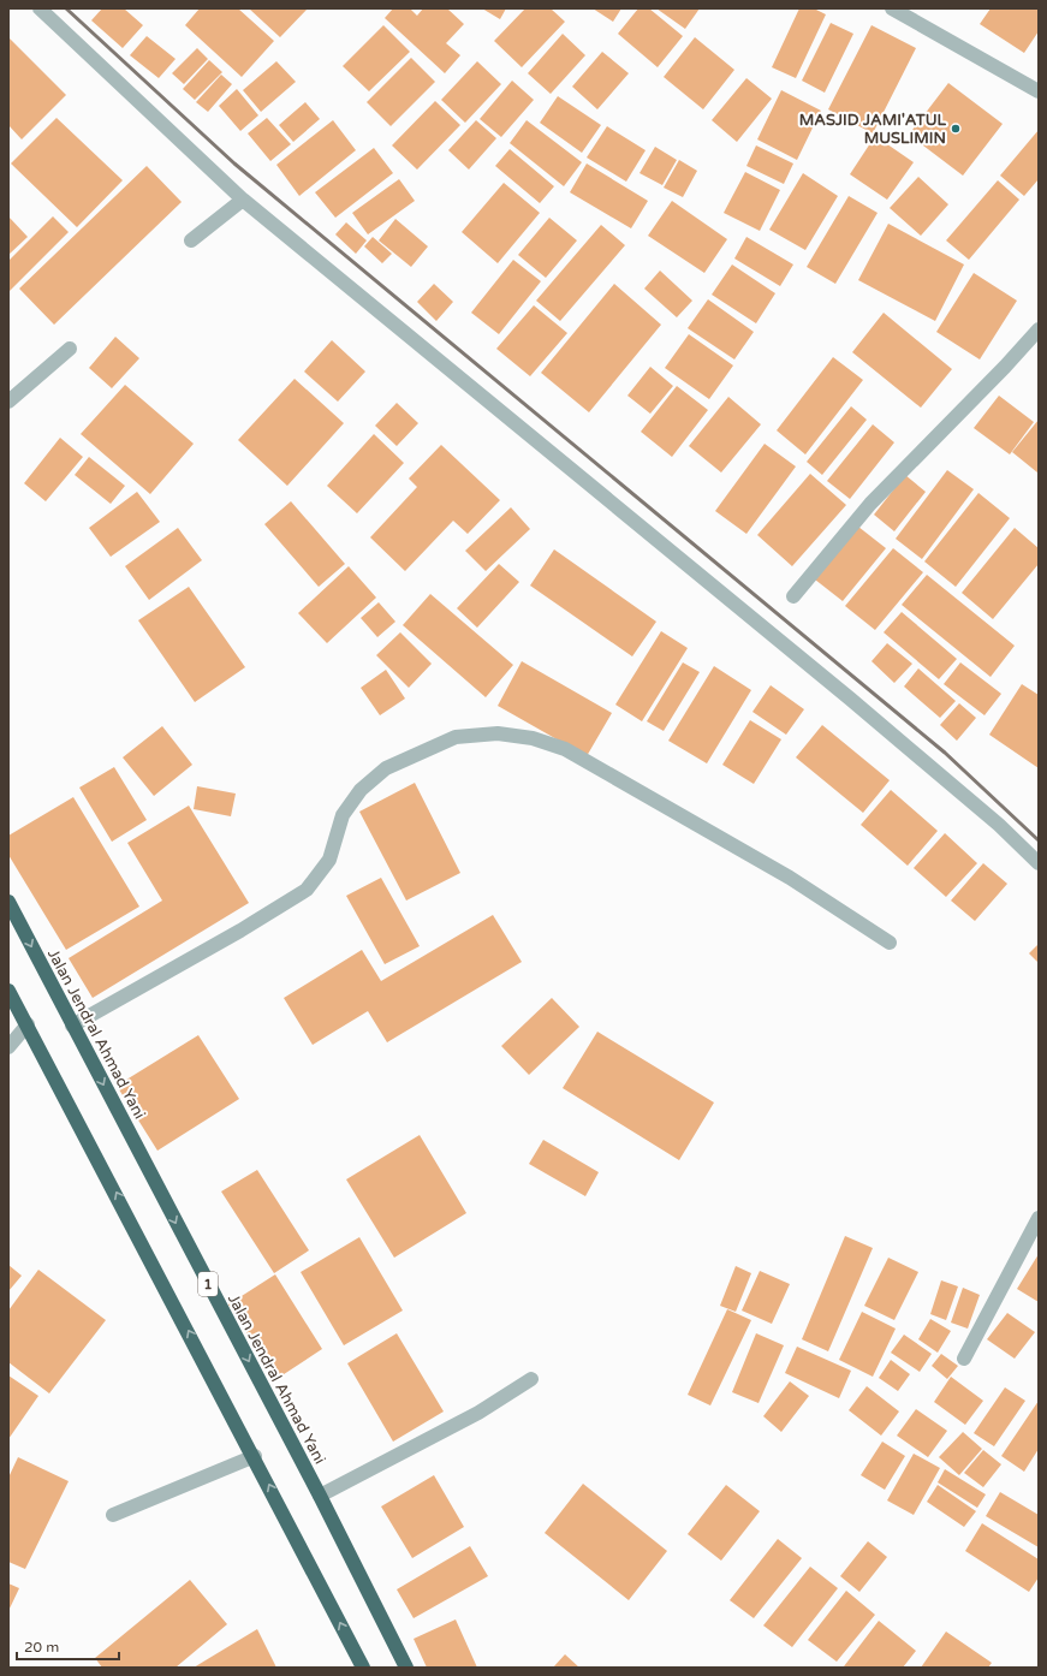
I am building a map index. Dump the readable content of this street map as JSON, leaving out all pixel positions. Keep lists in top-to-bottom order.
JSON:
{
  "streets": {
    "highway": ["Jalan Jendral Ahmad Yani", "1"]
  },
  "places": ["MASJID JAMI'ATUL MUSLIMIN"],
  "scale_bar": "20 m"
}
